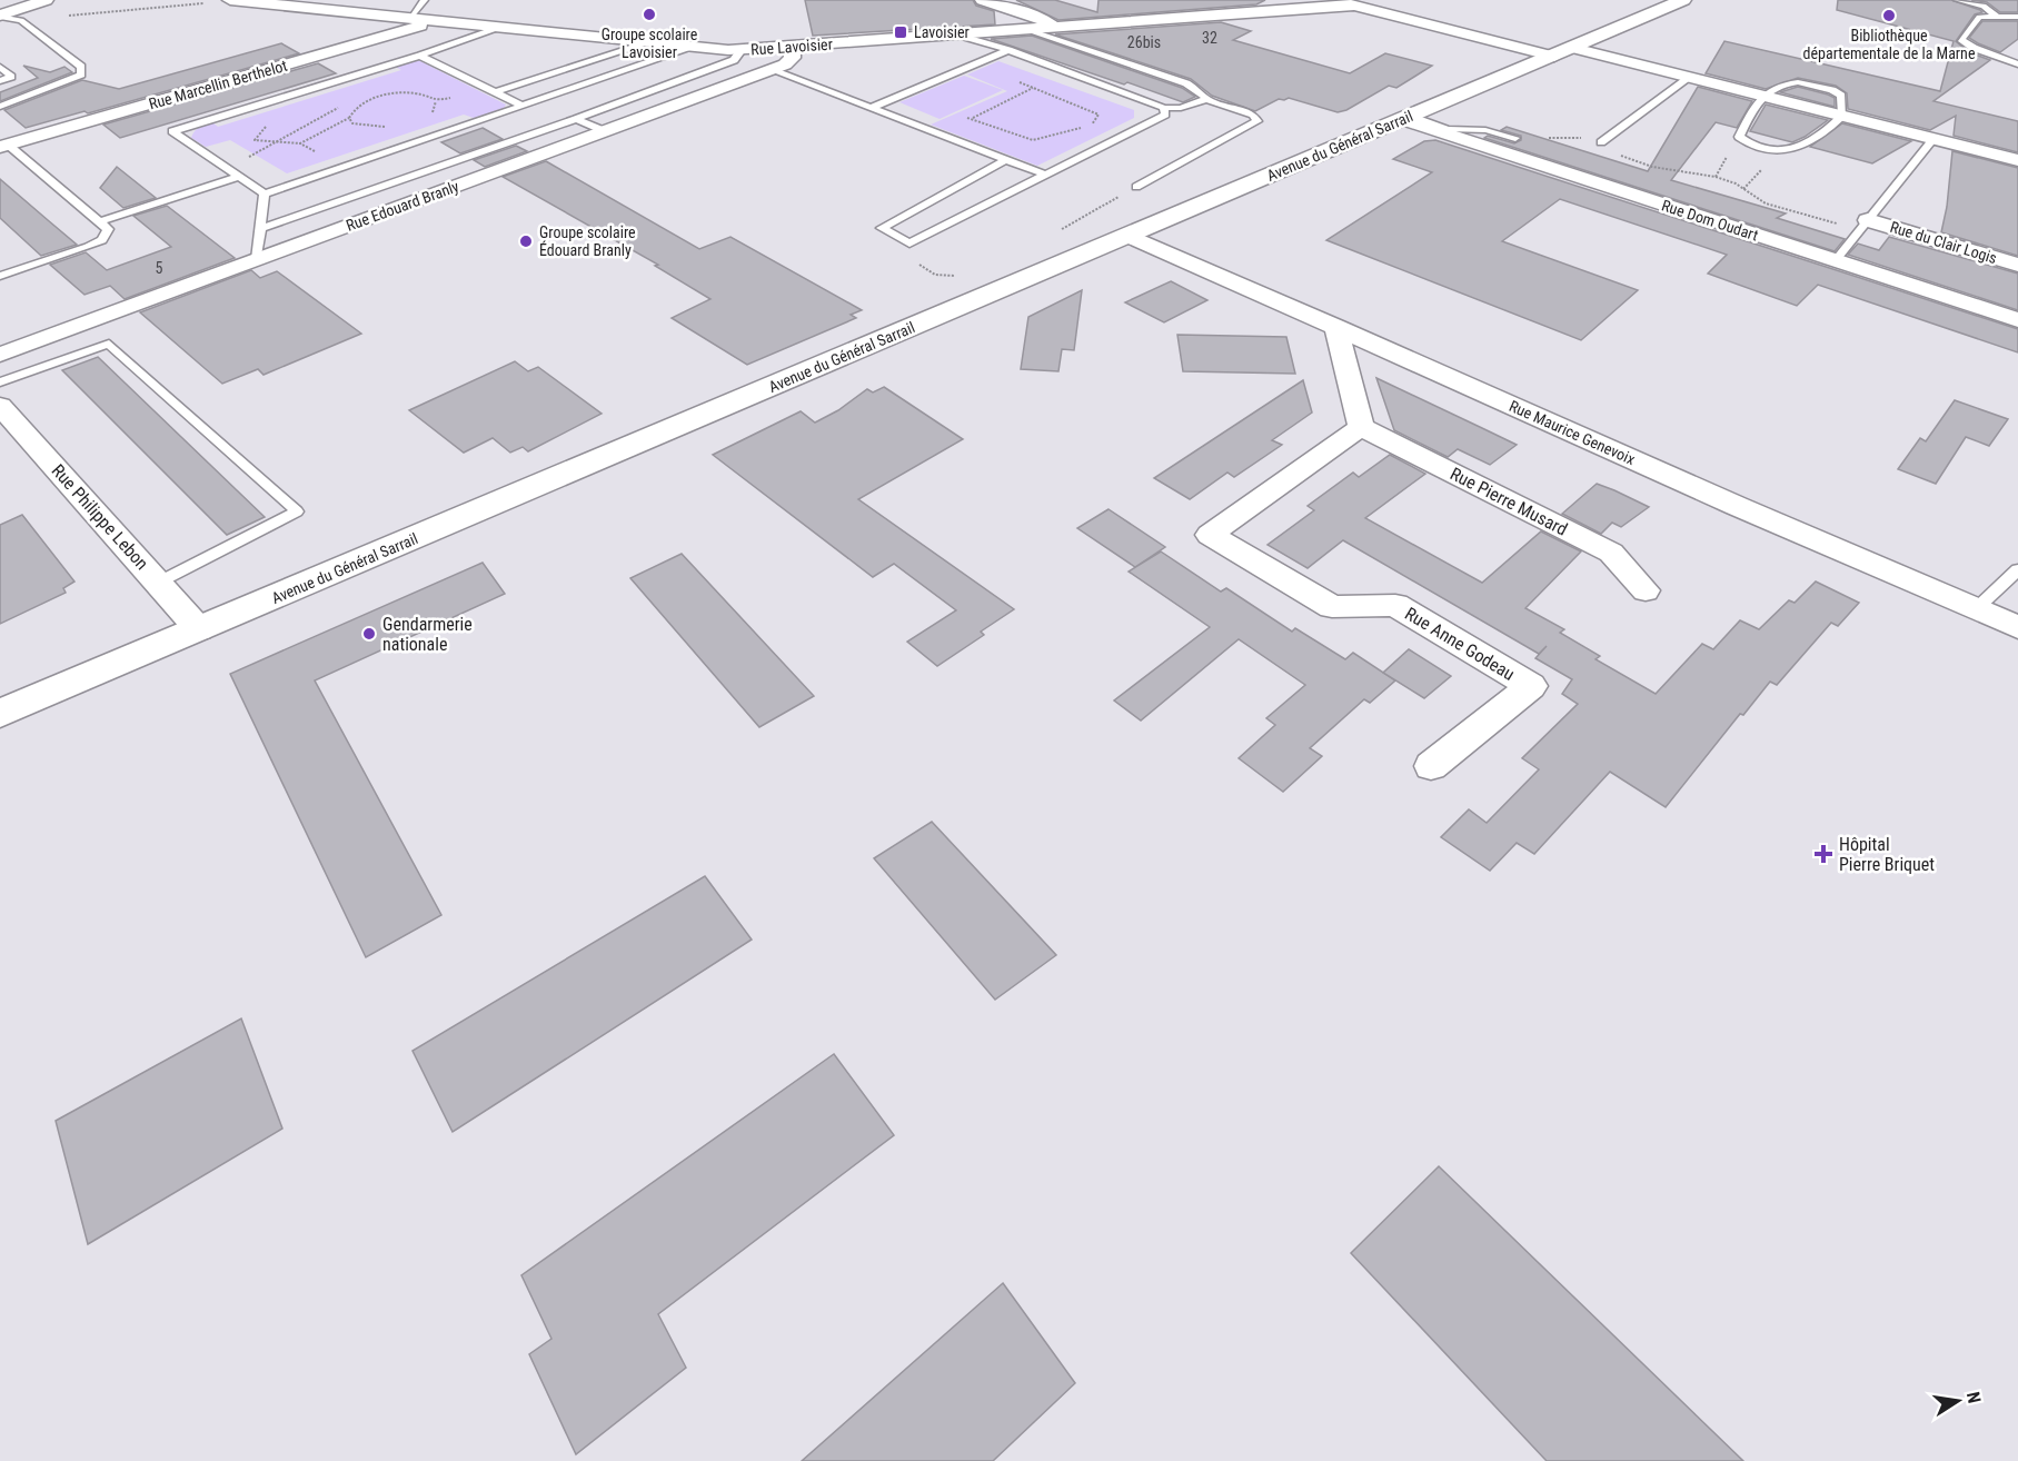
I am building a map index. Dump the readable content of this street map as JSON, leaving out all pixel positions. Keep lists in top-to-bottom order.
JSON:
{
  "streets": {
    "main road": ["Avenue du Général Sarrail"],
    "street": [
      "Rue Lavoisier",
      "Rue Marcellin Berthelot",
      "Rue Edouard Branly",
      "Rue Dom Oudart",
      "Rue du Clair Logis",
      "Rue Maurice Genevoix",
      "Rue Pierre Musard",
      "Rue Philippe Lebon",
      "Rue Anne Godeau"
    ]
  },
  "crossings": [
    ["Rue Lavoisier", "Rue Marcellin Berthelot"],
    ["Rue Lavoisier", "Rue Edouard Branly"],
    ["Avenue du Général Sarrail", "Rue Dom Oudart"],
    ["Avenue du Général Sarrail", "Rue Maurice Genevoix"],
    ["Avenue du Général Sarrail", "Rue Philippe Lebon"],
    ["Rue Dom Oudart", "Rue du Clair Logis"],
    ["Rue Pierre Musard", "Rue Anne Godeau"]
  ],
  "places": {
    "other": [
      "Groupe scolaire Lavoisier",
      "Bibliothèque départementale de la Marne",
      "Groupe scolaire Édouard Branly",
      "Gendarmerie nationale"
    ],
    "transit": ["Lavoisier"],
    "health": ["Hôpital Pierre Briquet"]
  },
  "house_numbers": ["32", "26bis", "5"],
  "north": "right"
}
